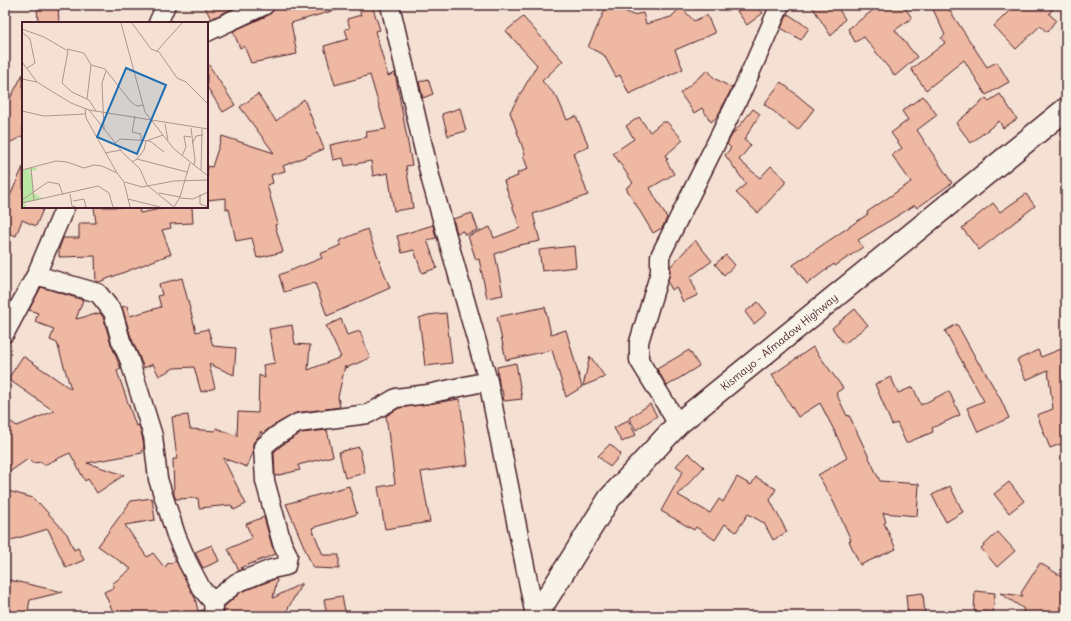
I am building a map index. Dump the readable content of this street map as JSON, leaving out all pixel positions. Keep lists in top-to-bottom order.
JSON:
{
  "streets": {
    "main road": ["Kismayo - Afmadow Highway"]
  }
}
